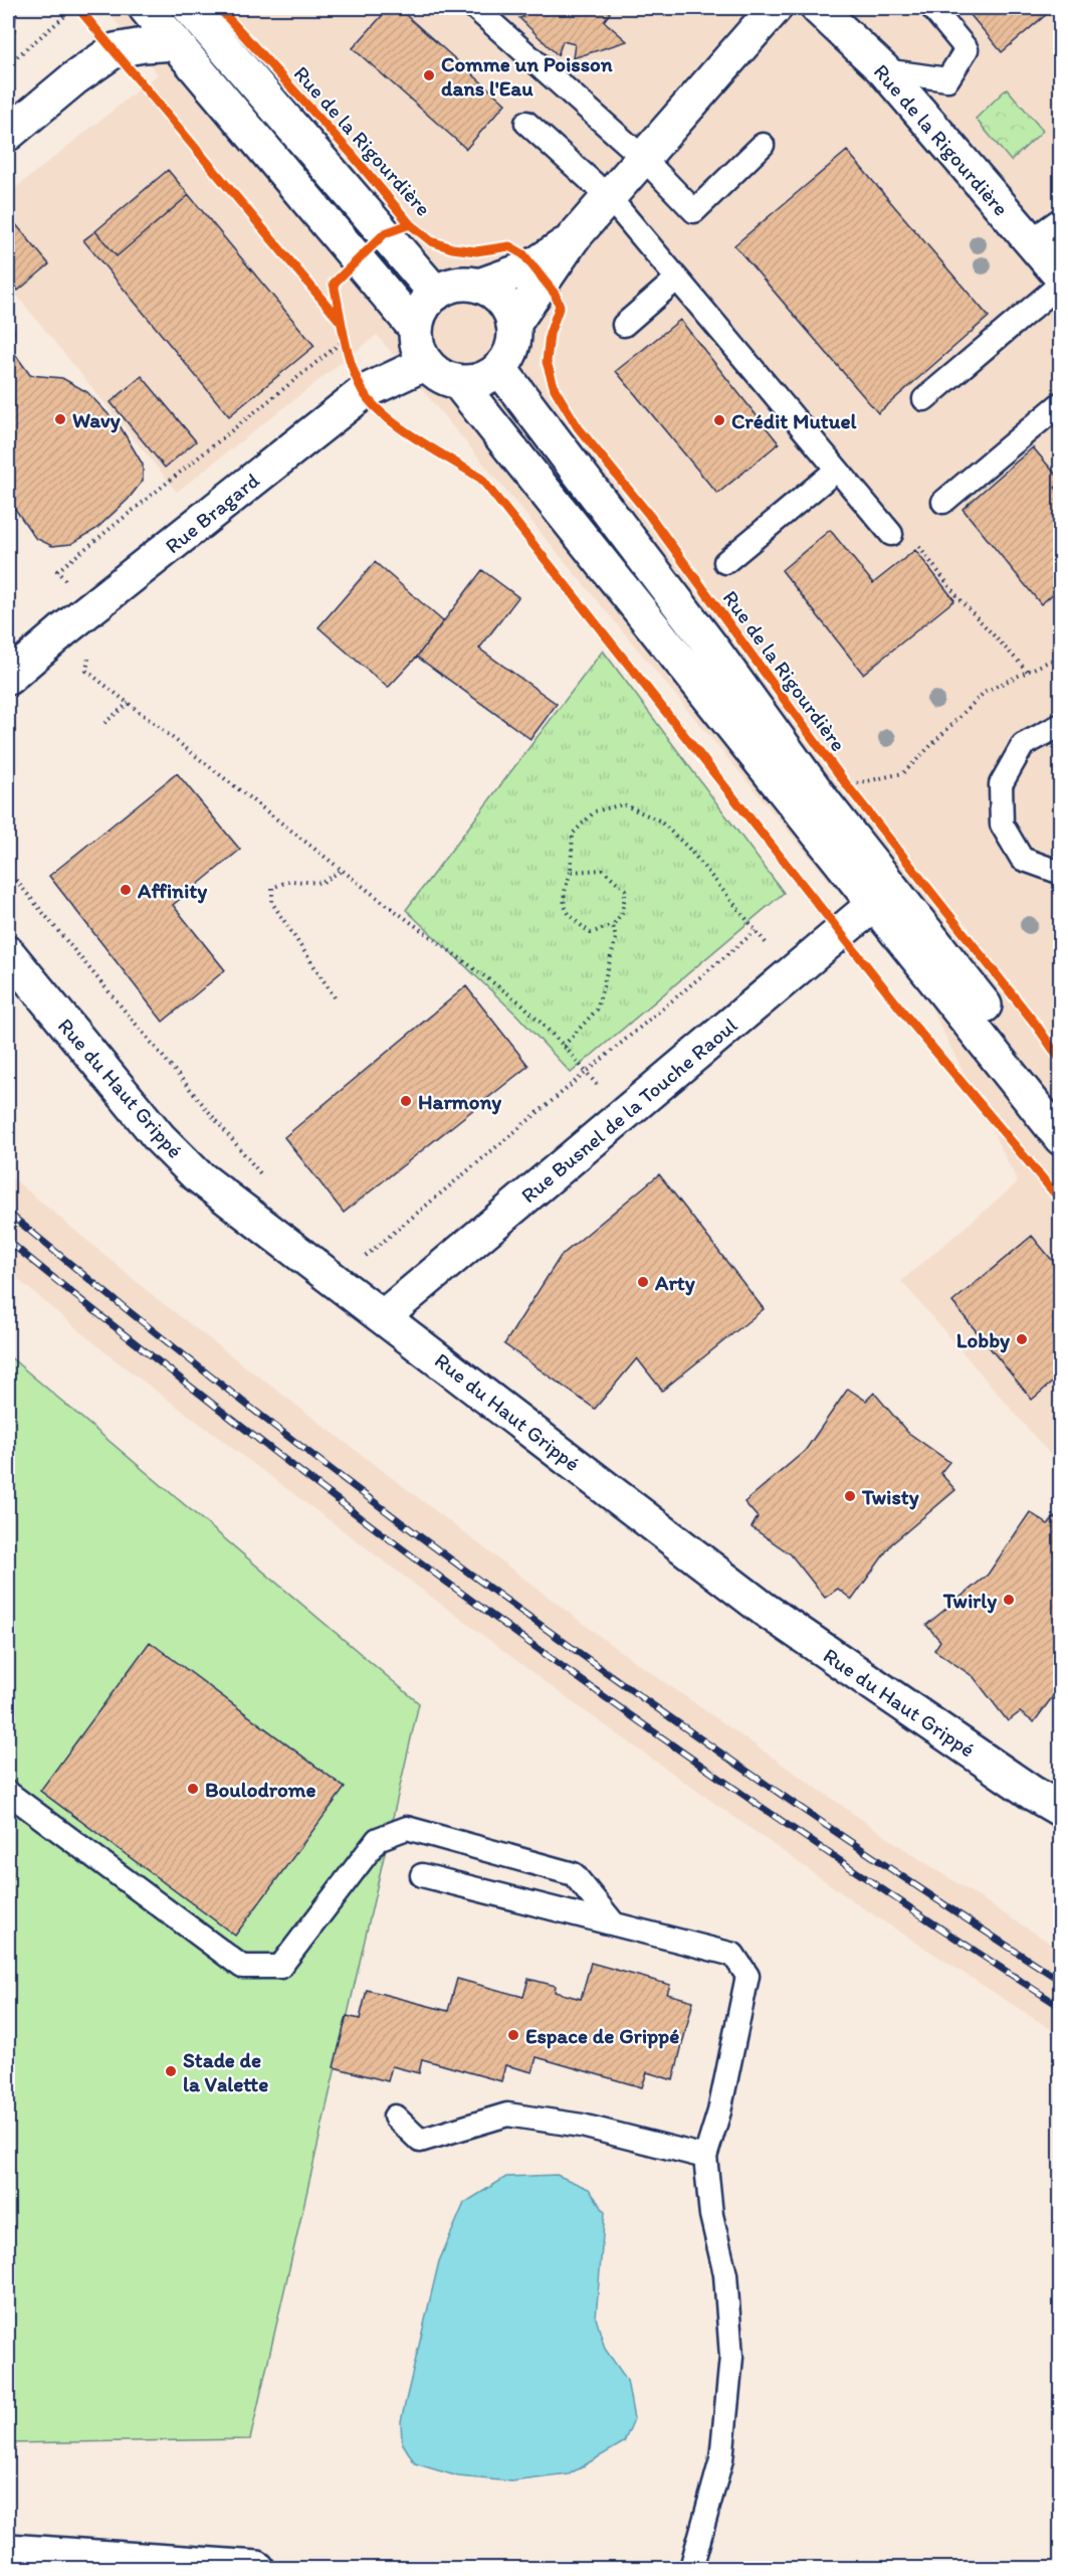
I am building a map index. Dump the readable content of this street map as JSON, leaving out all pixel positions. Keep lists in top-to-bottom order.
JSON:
{
  "streets": {
    "street": [
      "Rue de la Rigourdière",
      "Rue Bragard",
      "Rue du Haut Grippé",
      "Rue Busnel de la Touche Raoul"
    ]
  },
  "crossings": [
    ["Rue de la Rigourdière", "Rue Bragard"],
    ["Rue du Haut Grippé", "Rue Busnel de la Touche Raoul"]
  ],
  "places": [
    "Comme un Poisson dans l'Eau",
    "Wavy",
    "Crédit Mutuel",
    "Affinity",
    "Harmony",
    "Arty",
    "Lobby",
    "Twisty",
    "Twirly",
    "Boulodrome",
    "Espace de Grippé",
    "Stade de la Valette"
  ]
}
